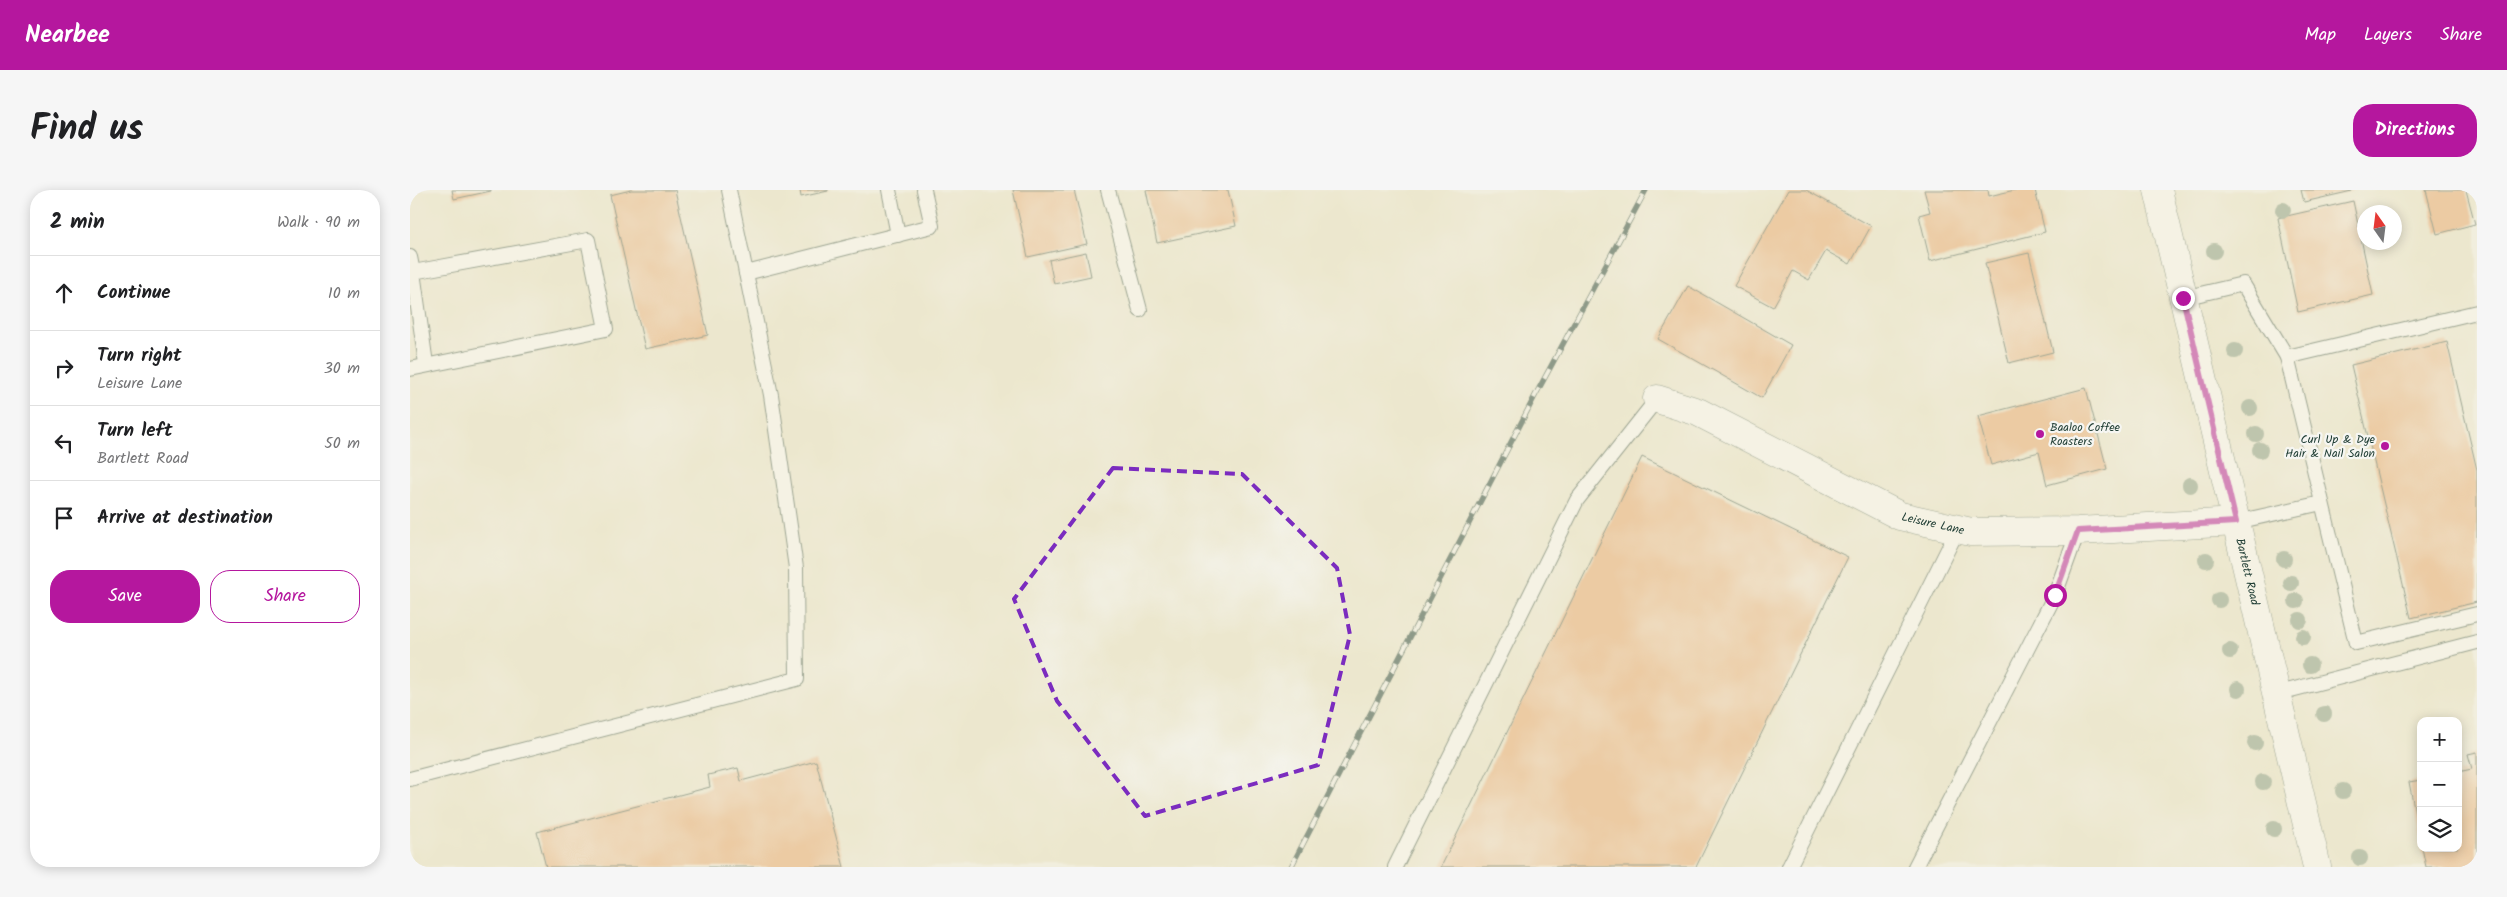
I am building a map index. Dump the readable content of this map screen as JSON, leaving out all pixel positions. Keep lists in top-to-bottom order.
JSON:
{
  "streets": {
    "street": ["Leisure Lane", "Bartlett Road"]
  },
  "crossings": [
    ["Leisure Lane", "Bartlett Road"]
  ],
  "places": ["Baaloo Coffee Roasters", "Curl Up & Dye Hair & Nail Salon"],
  "north": "top",
  "page": {
    "header": "Nearbee",
    "nav": ["Map", "Layers", "Share"],
    "title": "Find us",
    "buttons": [
      "Directions",
      ["Save", "Share"]
    ],
    "heading": ["2 min", "Walk · 90 m"],
    "list": [
      ["Continue", "10 m"],
      ["Turn right", "Leisure Lane", "30 m"],
      ["Turn left", "Bartlett Road", "50 m"],
      "Arrive at destination"
    ],
    "map_buttons": ["+", "−"]
  }
}
